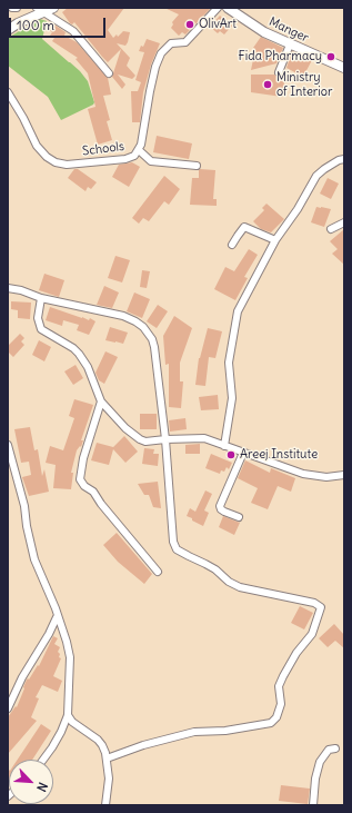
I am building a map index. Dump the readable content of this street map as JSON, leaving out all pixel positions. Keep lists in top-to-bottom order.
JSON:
{
  "streets": {
    "street": ["Manger", "Schools"]
  },
  "places": [
    "OlivArt",
    "Fida Pharmacy",
    "Ministry of Interior",
    "Areej Institute"
  ],
  "scale_bar": "100 m",
  "north": "bottom right"
}
